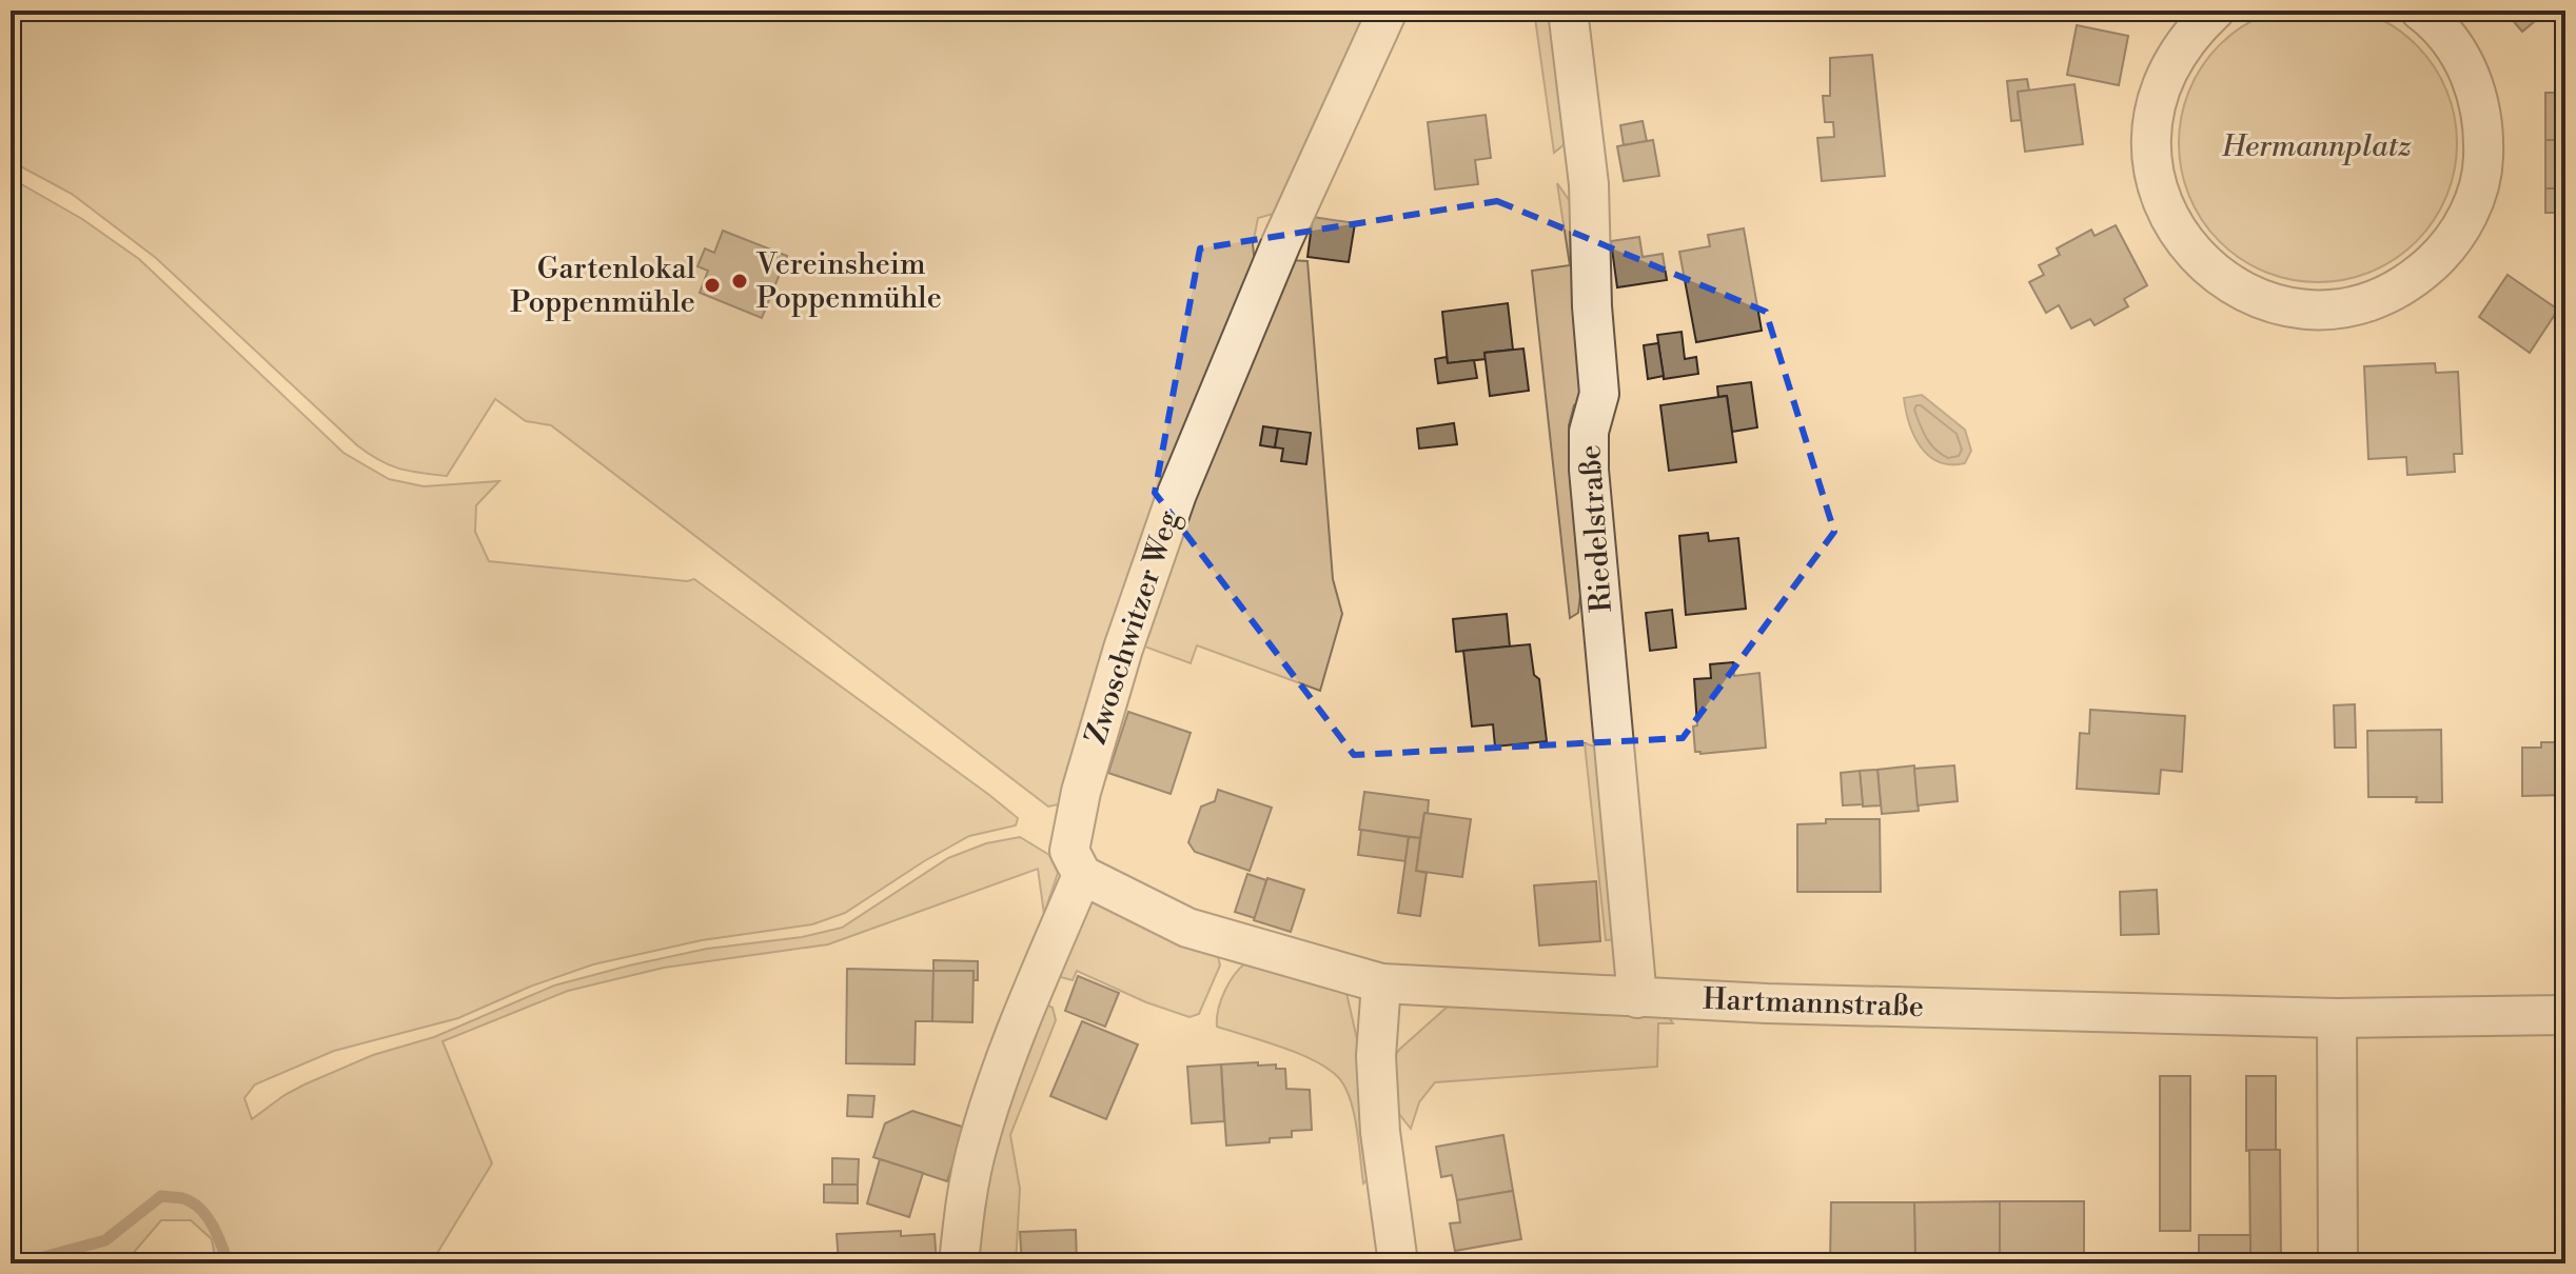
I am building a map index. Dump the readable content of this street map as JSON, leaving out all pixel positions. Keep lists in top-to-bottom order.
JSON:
{
  "streets": {
    "street": ["Riedelstraße", "Zwoschwitzer Weg", "Hartmannstraße"]
  },
  "crossings": [
    ["Riedelstraße", "Hartmannstraße"],
    ["Zwoschwitzer Weg", "Hartmannstraße"]
  ],
  "parks": ["Hermannplatz"],
  "places": ["Vereinsheim Poppenmühle", "Gartenlokal Poppenmühle"]
}
